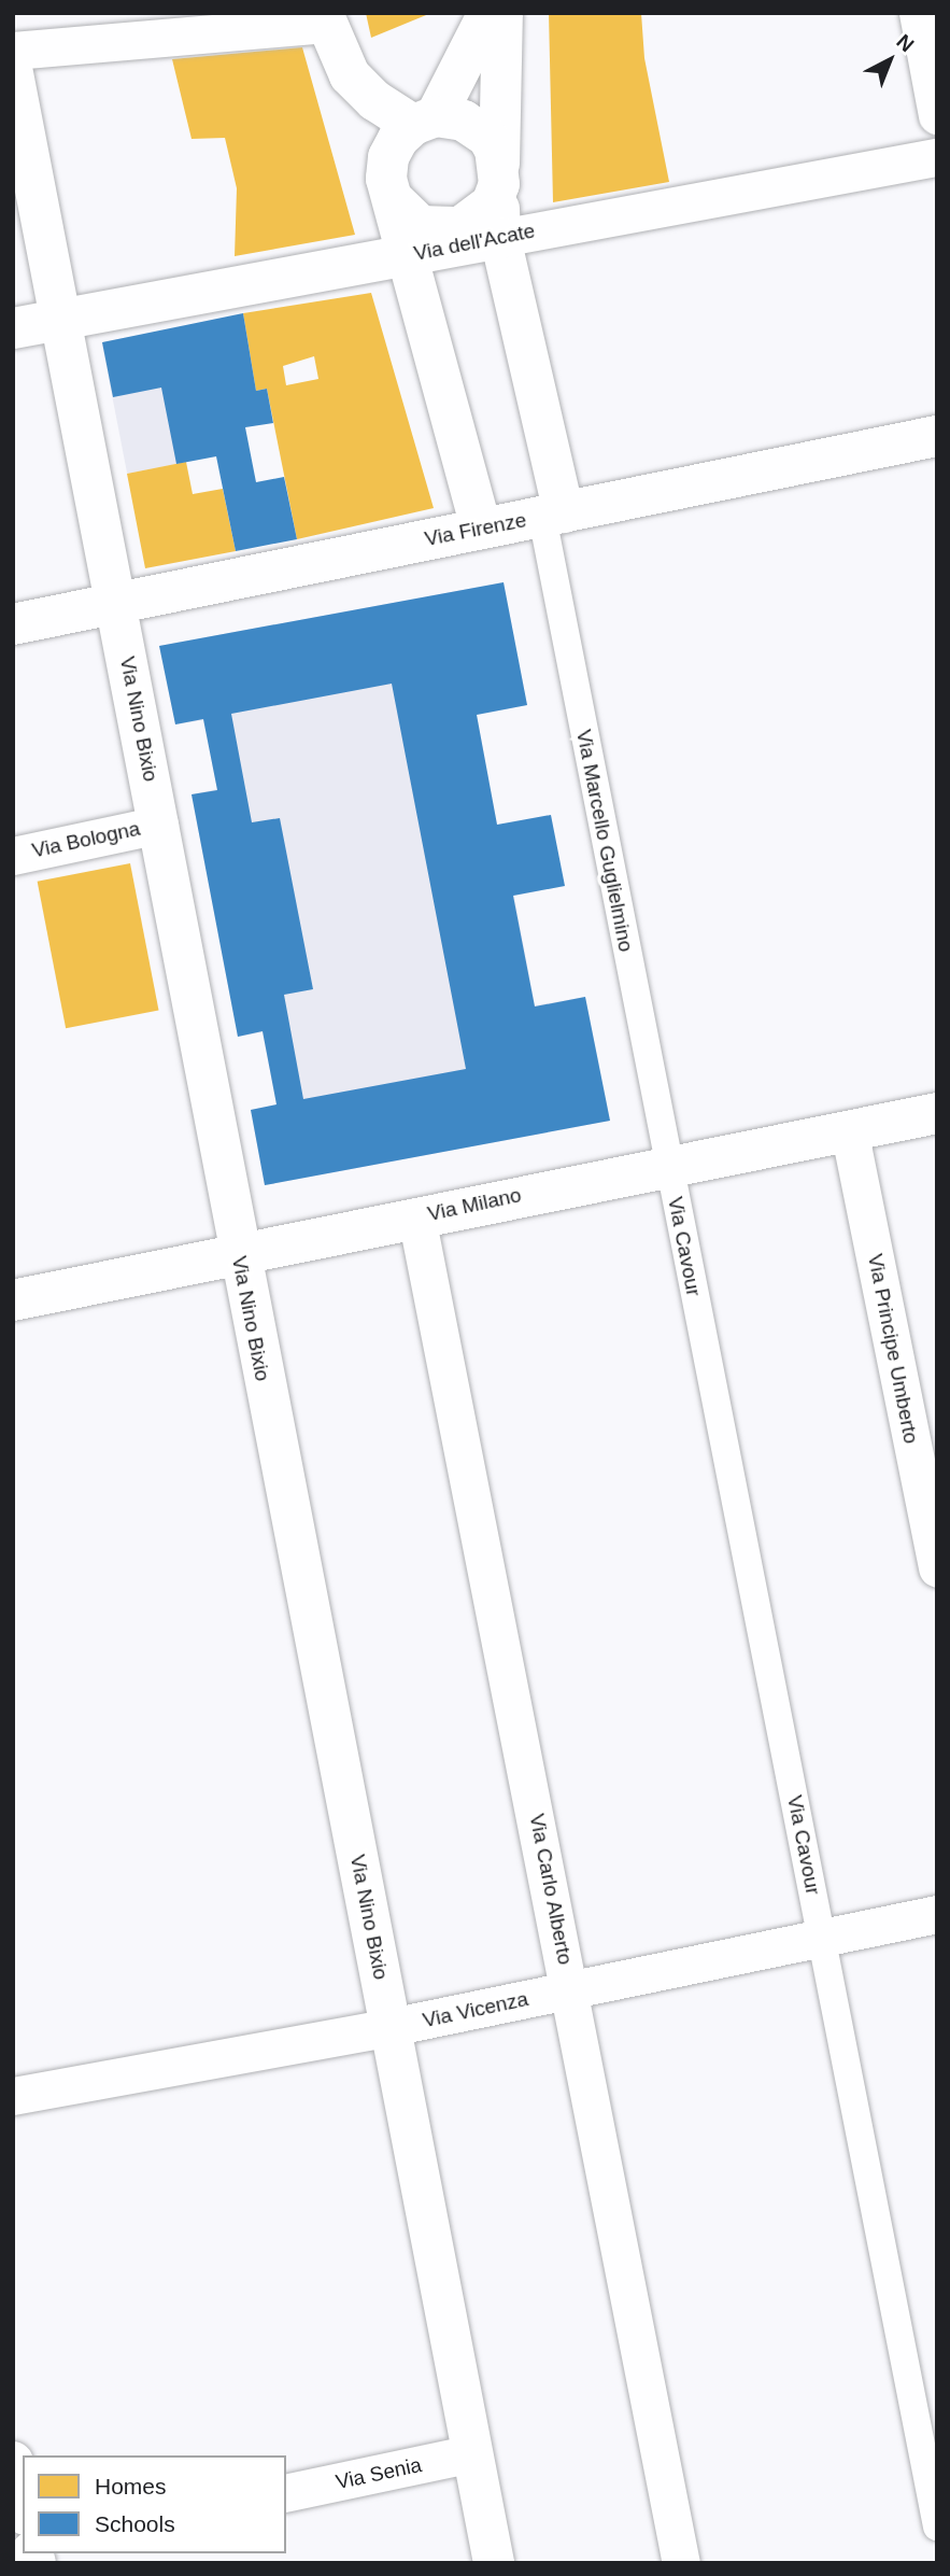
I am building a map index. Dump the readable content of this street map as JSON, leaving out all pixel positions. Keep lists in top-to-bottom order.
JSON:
{
  "streets": {
    "street": [
      "Via dell'Acate",
      "Via Firenze",
      "Via Nino Bixio",
      "Via Bologna",
      "Via Marcello Guglielmino",
      "Via Milano",
      "Via Cavour",
      "Via Principe Umberto",
      "Via Carlo Alberto",
      "Via Vicenza",
      "Via Senia"
    ]
  },
  "crossings": [
    ["Via dell'Acate", "Via Nino Bixio"],
    ["Via dell'Acate", "Via Marcello Guglielmino"],
    ["Via Firenze", "Via Nino Bixio"],
    ["Via Firenze", "Via Marcello Guglielmino"],
    ["Via Nino Bixio", "Via Bologna"],
    ["Via Nino Bixio", "Via Milano"],
    ["Via Nino Bixio", "Via Vicenza"],
    ["Via Nino Bixio", "Via Senia"],
    ["Via Marcello Guglielmino", "Via Milano"],
    ["Via Marcello Guglielmino", "Via Cavour"],
    ["Via Milano", "Via Cavour"],
    ["Via Milano", "Via Principe Umberto"],
    ["Via Milano", "Via Carlo Alberto"],
    ["Via Cavour", "Via Vicenza"],
    ["Via Carlo Alberto", "Via Vicenza"]
  ],
  "legend": ["Homes", "Schools"],
  "north": "top right"
}
